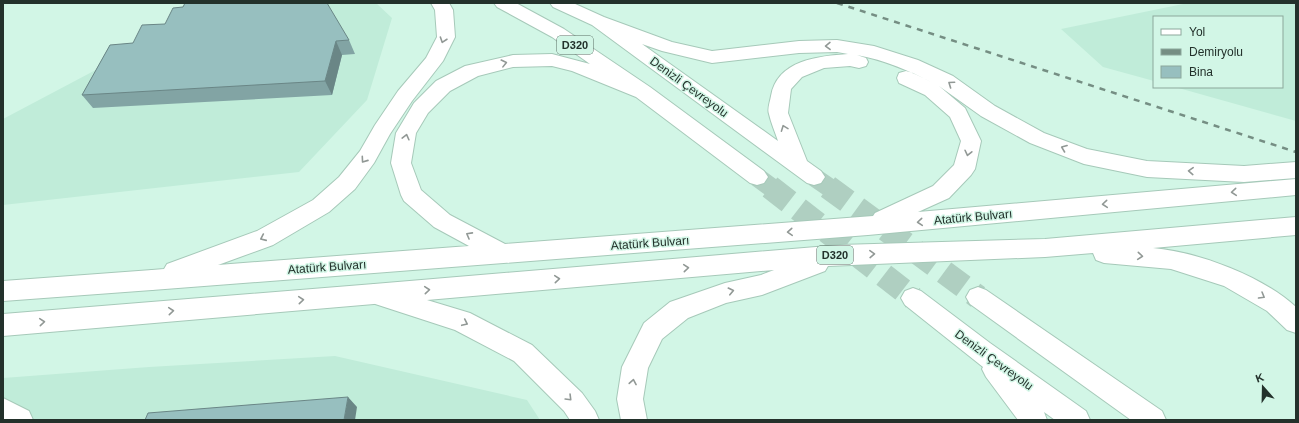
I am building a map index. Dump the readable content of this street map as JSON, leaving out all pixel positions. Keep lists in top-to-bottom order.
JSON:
{
  "streets": {
    "main road": ["D320", "Denizli Çevreyolu", "Atatürk Bulvarı"]
  },
  "crossings": [
    ["D320", "Denizli Çevreyolu"]
  ],
  "legend": ["Yol", "Demiryolu", "Bina"],
  "north": "top"
}
